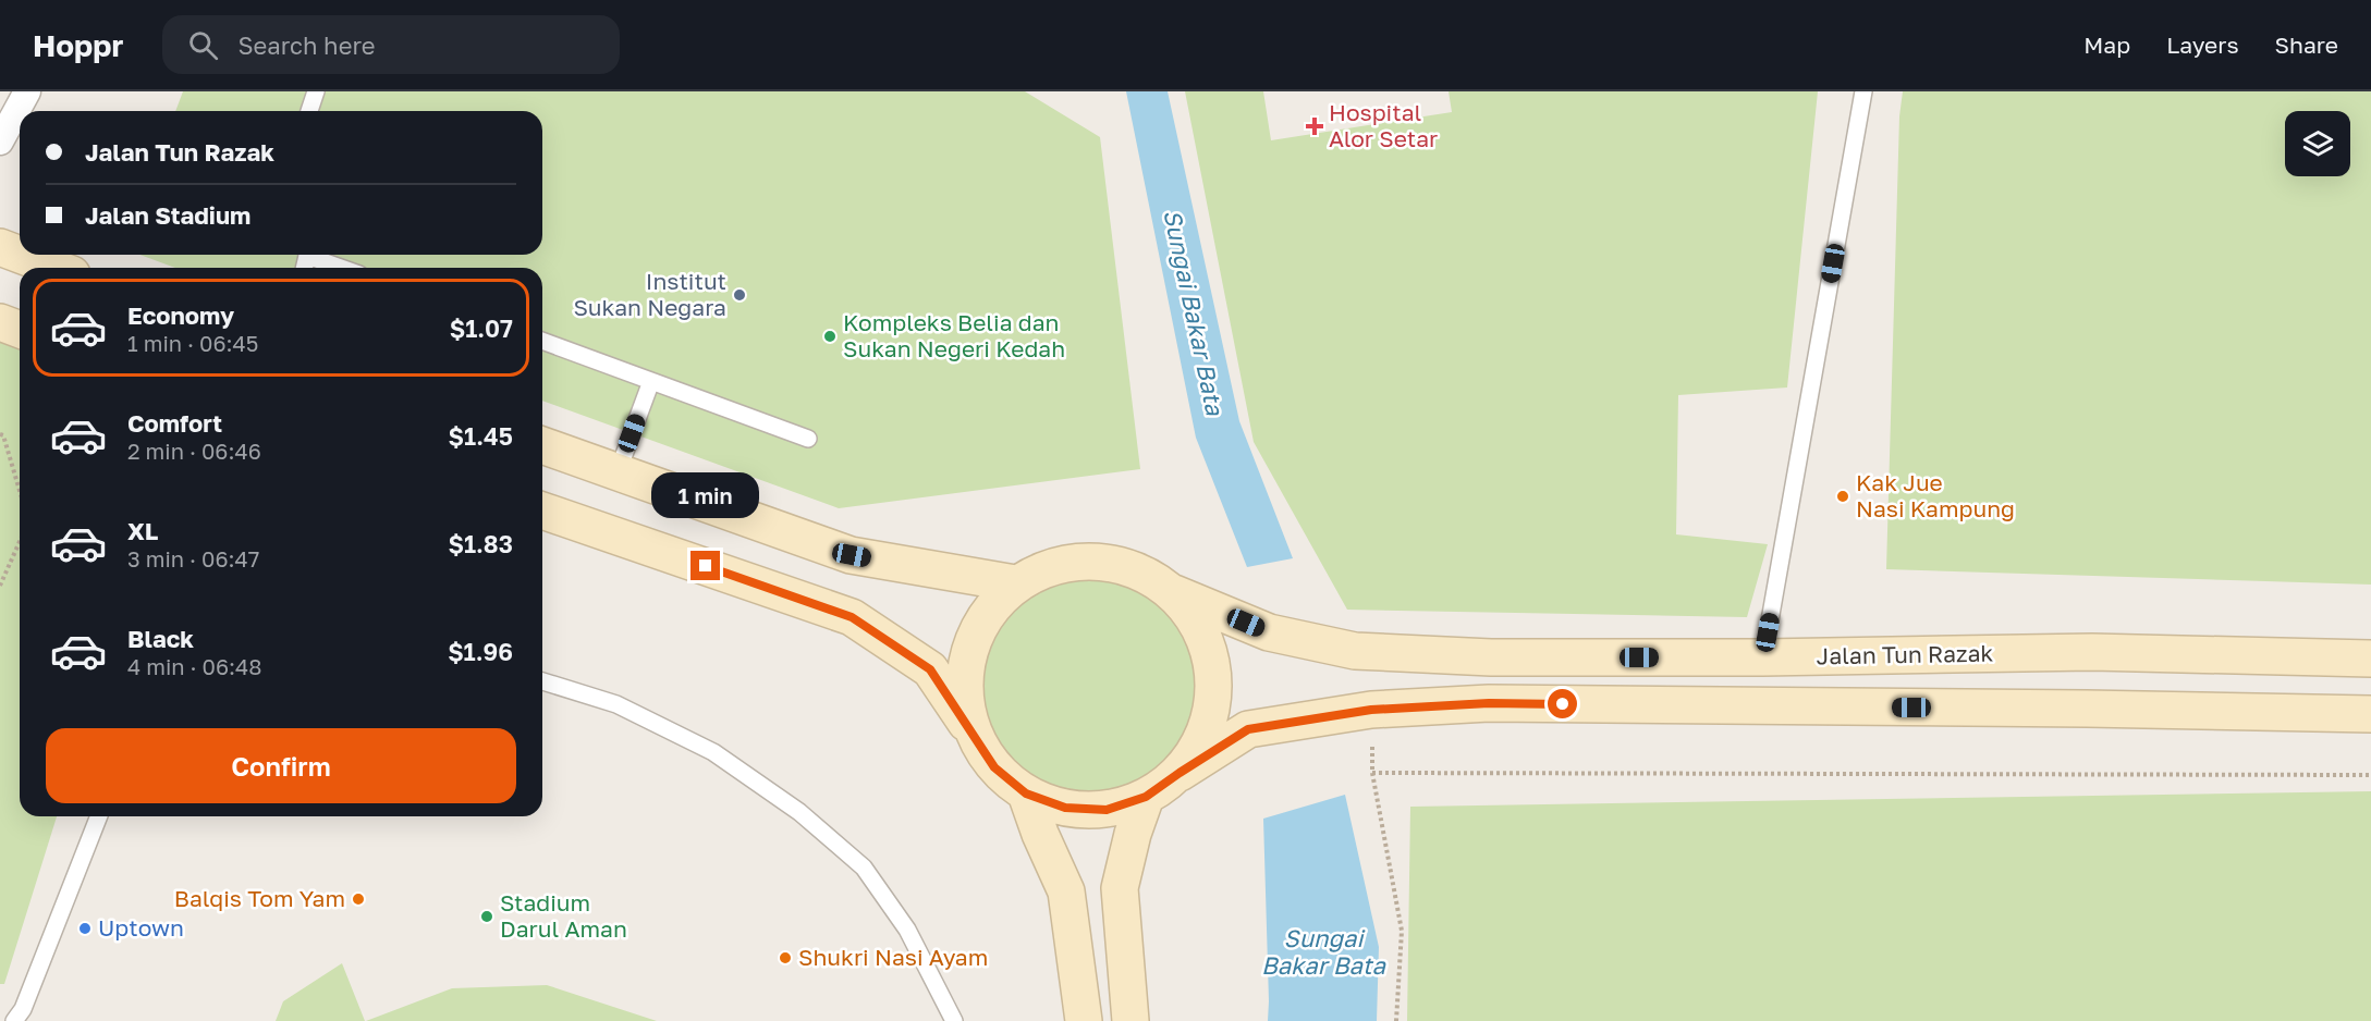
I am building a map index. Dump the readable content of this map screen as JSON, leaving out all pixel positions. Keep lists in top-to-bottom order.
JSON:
{
  "streets": {
    "main road": ["Jalan Tun Razak"]
  },
  "water": ["Sungai Bakar Bata"],
  "places": {
    "health": ["Hospital Alor Setar"],
    "other": [
      "Institut Sukan Negara",
      "Kompleks Belia dan Sukan Negeri Kedah",
      "Kak Jue Nasi Kampung",
      "Balqis Tom Yam",
      "Stadium Darul Aman",
      "Uptown",
      "Shukri Nasi Ayam"
    ]
  },
  "page": {
    "header": "Hoppr",
    "search": "Search here",
    "nav": ["Map", "Layers", "Share"],
    "banner": ["Jalan Tun Razak", "Jalan Stadium"],
    "list": [
      {
        "name": "Economy",
        "note": "1 min · 06:45",
        "value": "$1.07"
      },
      {
        "name": "Comfort",
        "note": "2 min · 06:46",
        "value": "$1.45"
      },
      {
        "name": "XL",
        "note": "3 min · 06:47",
        "value": "$1.83"
      },
      {
        "name": "Black",
        "note": "4 min · 06:48",
        "value": "$1.96"
      }
    ],
    "bubble": "1 min",
    "buttons": "Confirm"
  }
}
